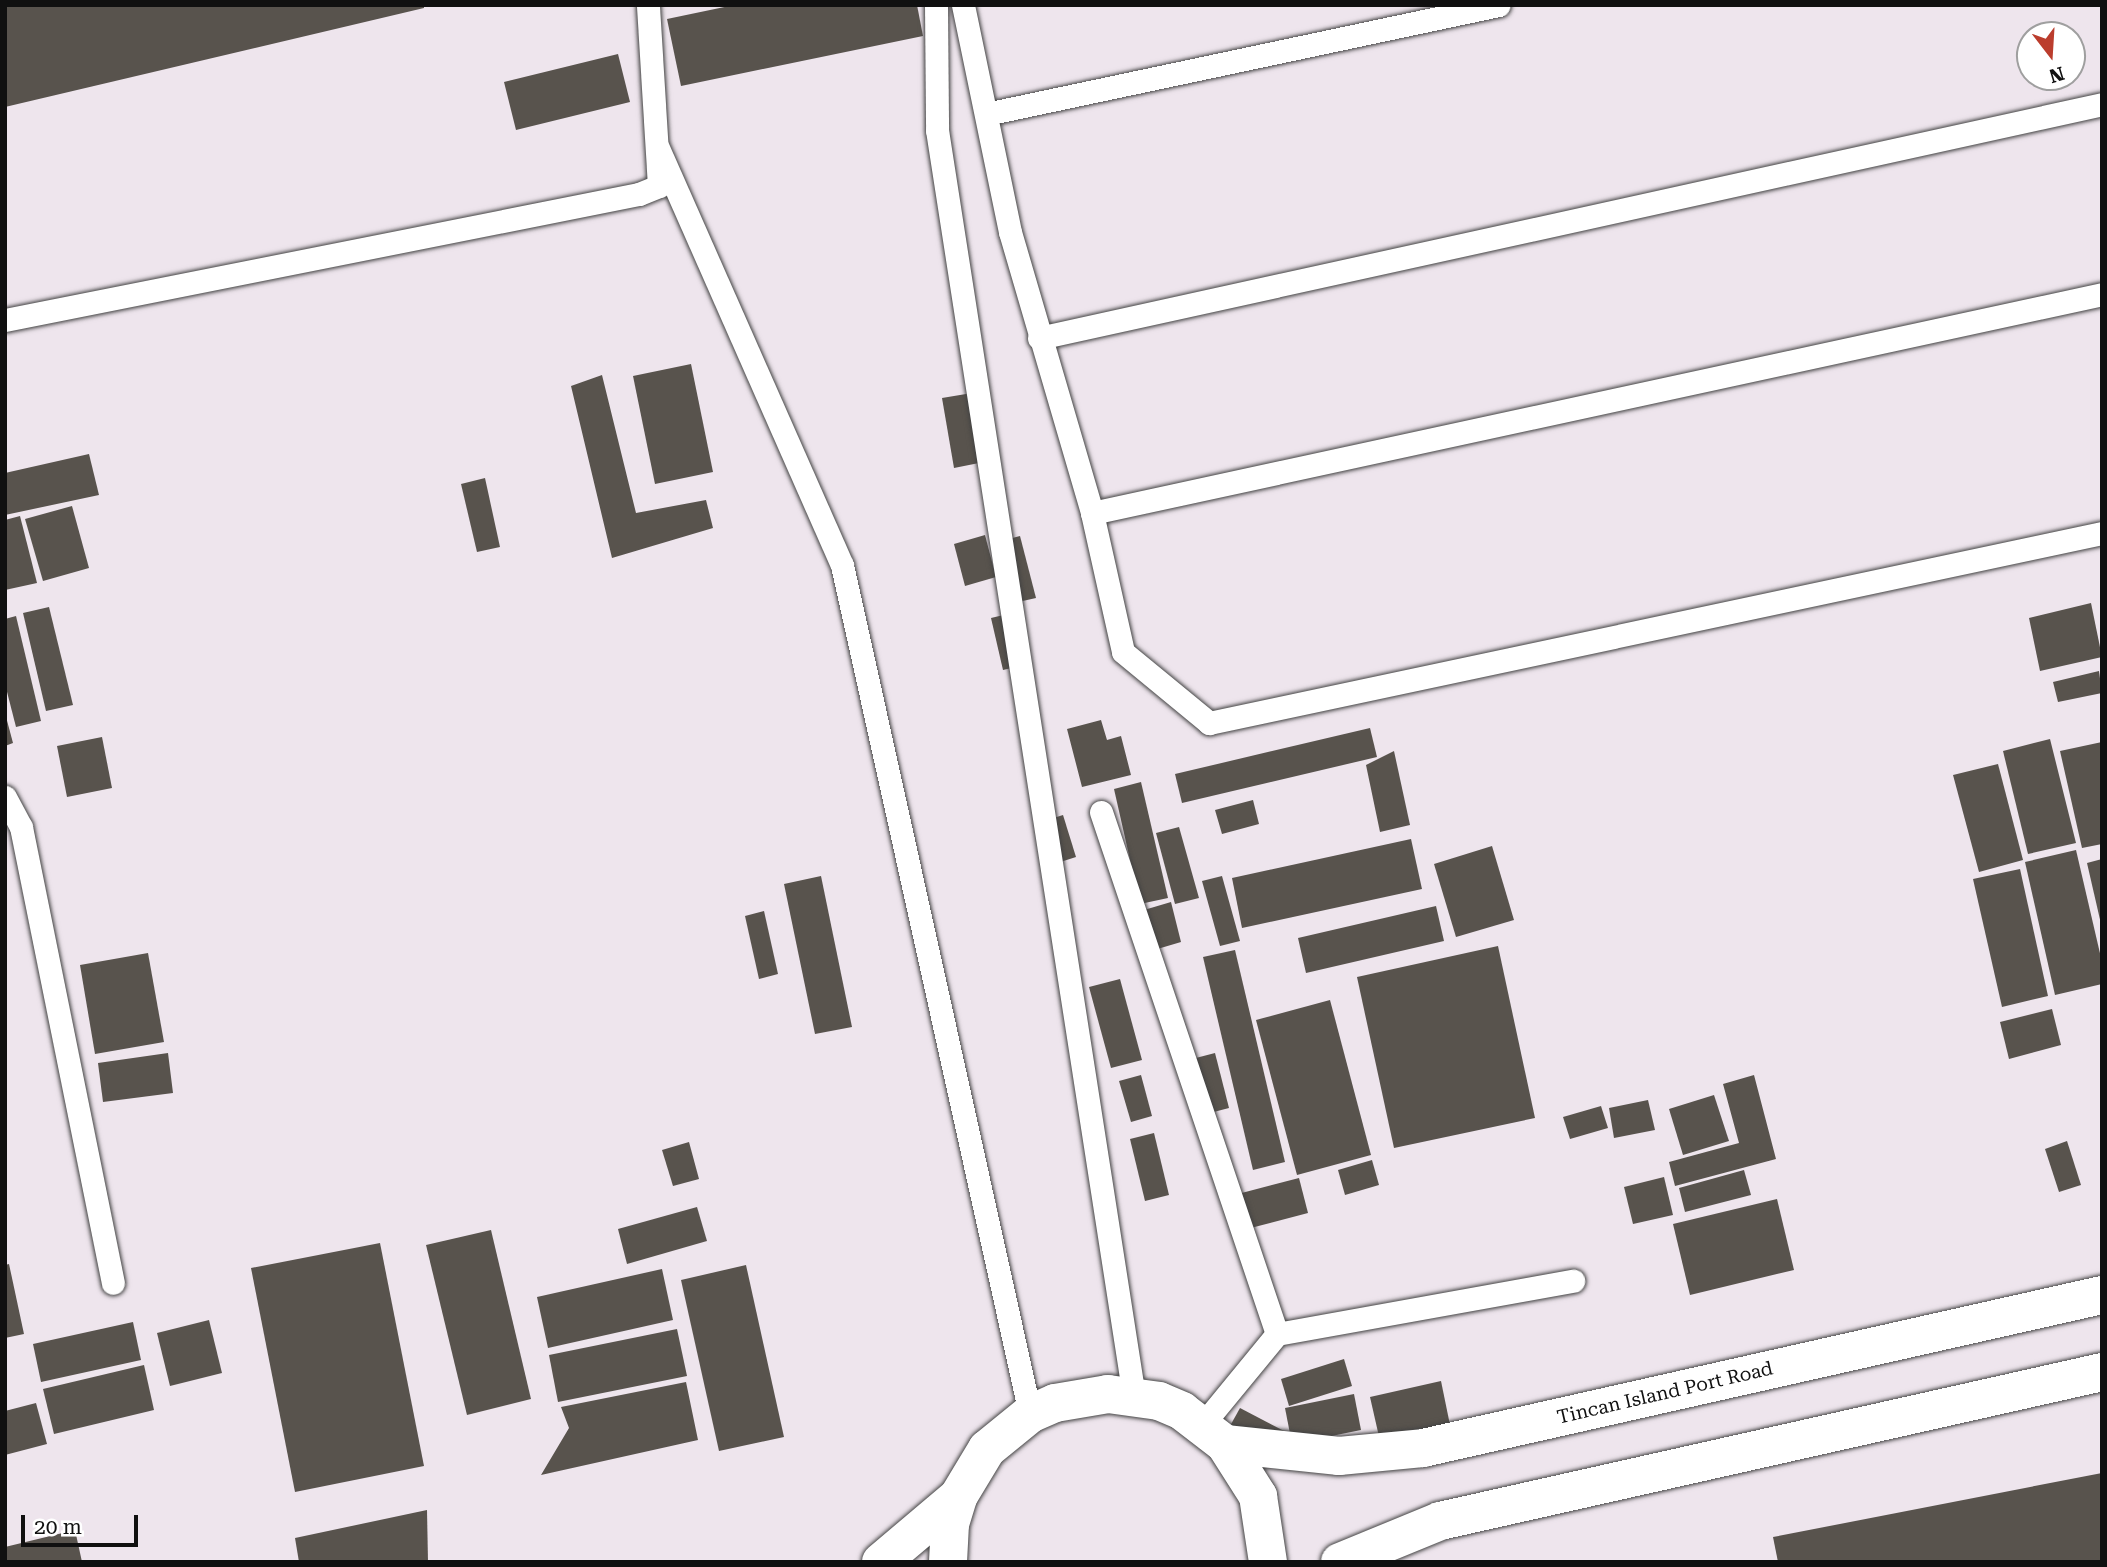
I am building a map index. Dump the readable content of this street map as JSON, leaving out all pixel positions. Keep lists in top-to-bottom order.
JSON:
{
  "streets": {
    "street": ["Tincan Island Port Road"]
  },
  "scale_bar": "20 m",
  "north": "bottom"
}
